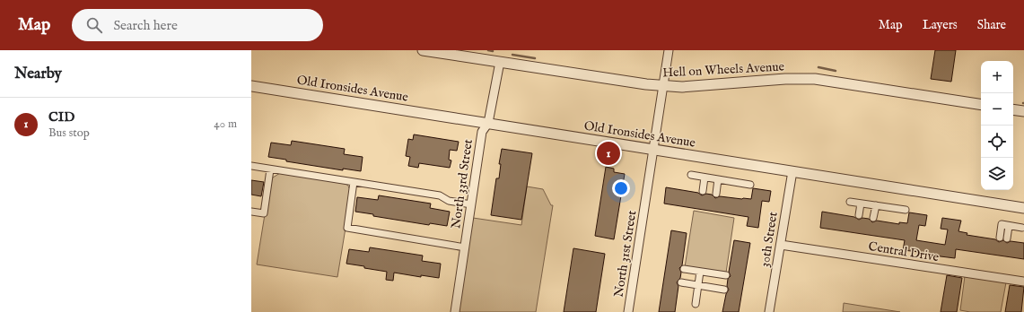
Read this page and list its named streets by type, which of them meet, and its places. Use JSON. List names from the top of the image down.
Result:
{
  "streets": {
    "street": [
      "Hell on Wheels Avenue",
      "Old Ironsides Avenue",
      "North 33rd Street",
      "30th Street",
      "Central Drive",
      "North 31st Street"
    ]
  },
  "crossings": [
    ["Hell on Wheels Avenue", "North 33rd Street"],
    ["Hell on Wheels Avenue", "North 31st Street"],
    ["Old Ironsides Avenue", "North 33rd Street"],
    ["Old Ironsides Avenue", "30th Street"],
    ["Old Ironsides Avenue", "North 31st Street"],
    ["30th Street", "Central Drive"]
  ],
  "page": {
    "header": "Map",
    "search": "Search here",
    "nav": ["Map", "Layers", "Share"],
    "heading": "Nearby",
    "map_buttons": ["+", "−"],
    "list": [
      {
        "mark": "1",
        "name": "CID",
        "note": "Bus stop",
        "value": "40 m"
      }
    ],
    "pins": "1"
  }
}
